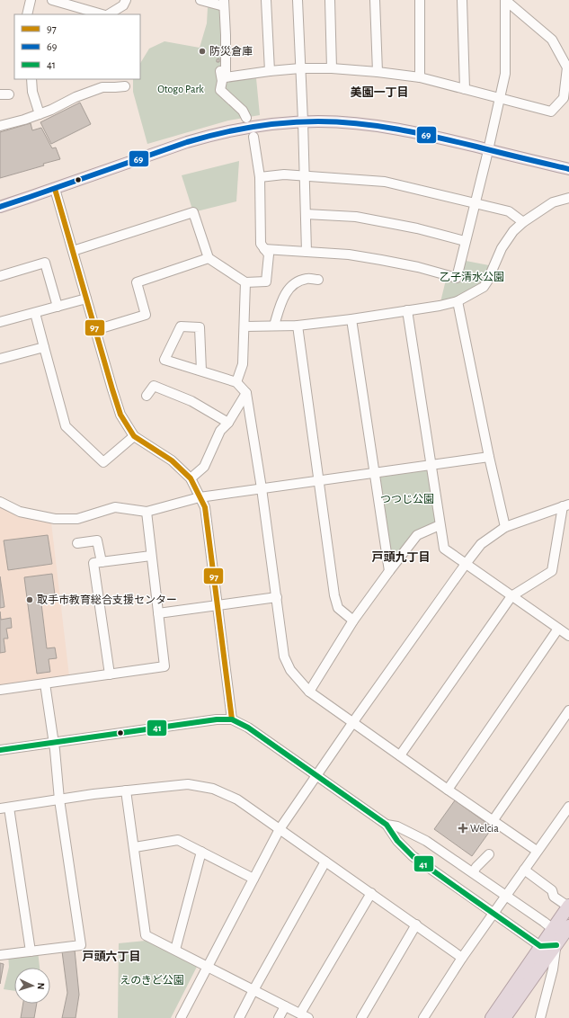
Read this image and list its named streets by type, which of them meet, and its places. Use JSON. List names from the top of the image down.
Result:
{
  "districts": ["美園一丁目", "戸頭九丁目", "戸頭六丁目"],
  "parks": [
    "Otogo Park",
    "乙子清水公園",
    "つつじ公園",
    "えのきど公園"
  ],
  "places": {
    "other": ["防災倉庫", "取手市教育総合支援センター"],
    "health": ["Welcia"]
  },
  "lines": ["transit line 69", "transit line 97", "transit line 41"],
  "legend": ["97", "69", "41"],
  "north": "right"
}
